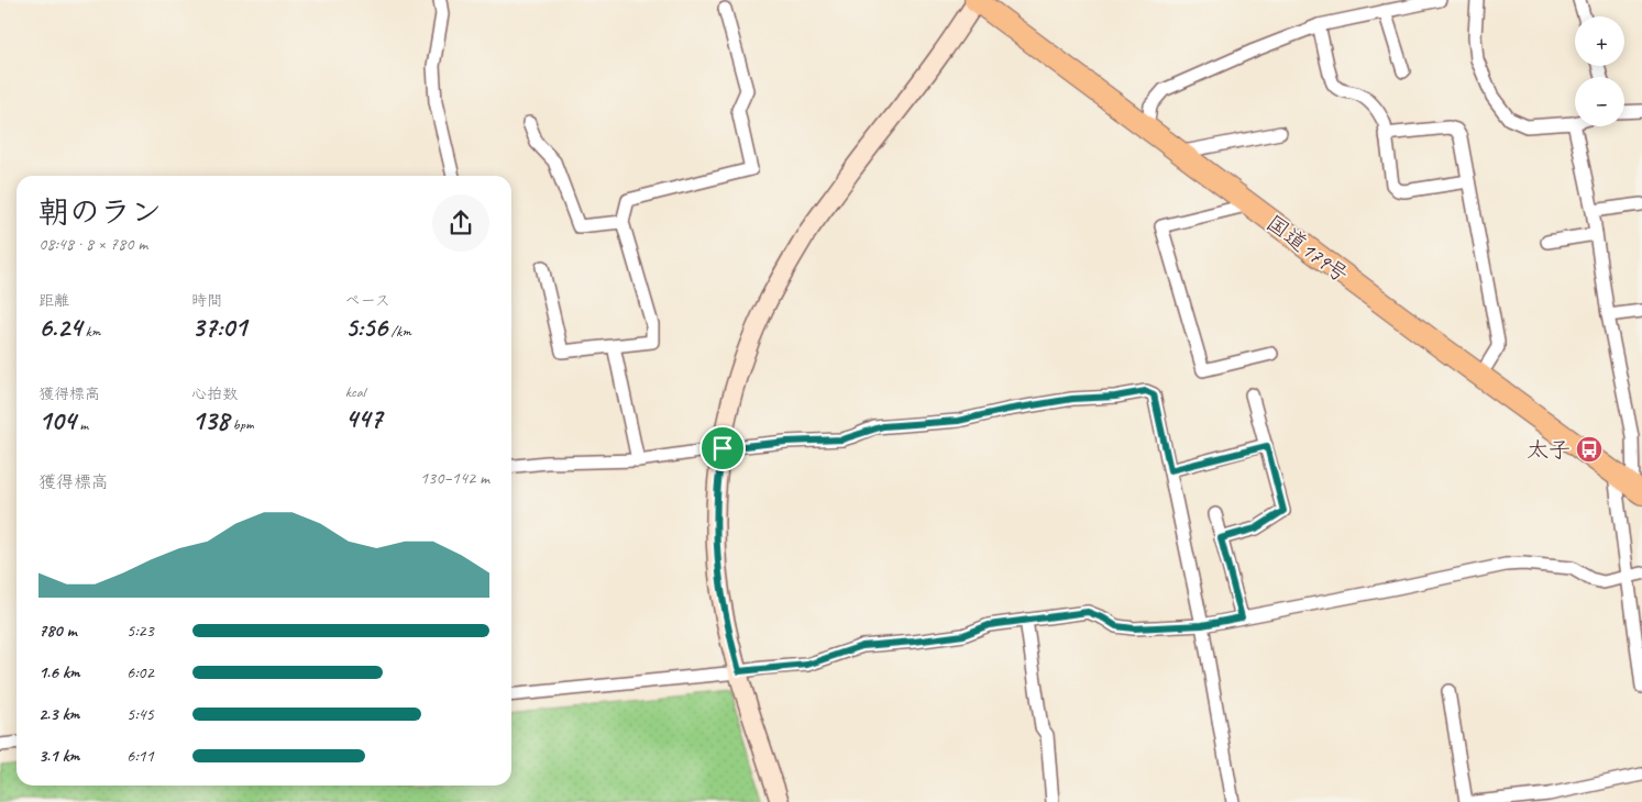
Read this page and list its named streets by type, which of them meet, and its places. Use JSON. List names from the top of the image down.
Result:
{
  "streets": {
    "highway": ["国道179号"]
  },
  "places": {
    "bus stop": ["太子"]
  },
  "page": {
    "map_buttons": ["+", "−"],
    "heading": ["朝のラン", "08:48 · 8 × 780 m"],
    "stats": [
      ["距離", "6.24 km"],
      ["時間", "37:01"],
      ["ペース", "5:56 /km"],
      ["獲得標高", "104 m"],
      ["心拍数", "138 bpm"],
      ["kcal", "447"]
    ],
    "chart": ["獲得標高", "130–142 m"],
    "list": [
      {
        "name": "780 m",
        "note": "5:23"
      },
      {
        "name": "1.6 km",
        "note": "6:02"
      },
      {
        "name": "2.3 km",
        "note": "5:45"
      },
      {
        "name": "3.1 km",
        "note": "6:11"
      }
    ]
  }
}
